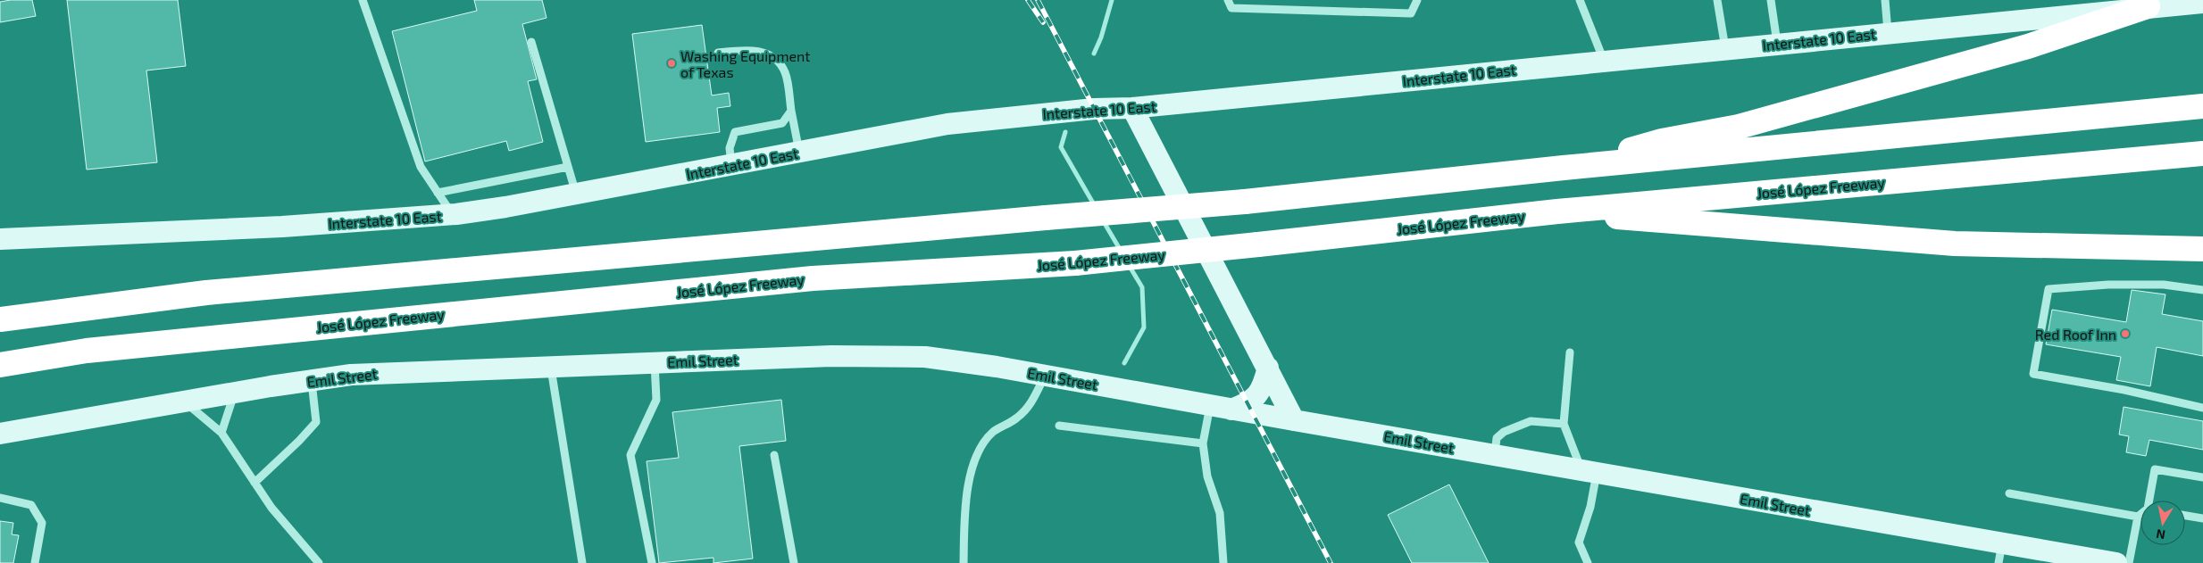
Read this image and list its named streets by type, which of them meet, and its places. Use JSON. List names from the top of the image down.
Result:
{
  "streets": {
    "highway": ["José López Freeway"],
    "main road": ["Interstate 10 East", "Emil Street"]
  },
  "places": ["Washing Equipment of Texas", "Red Roof Inn"],
  "north": "bottom"
}
